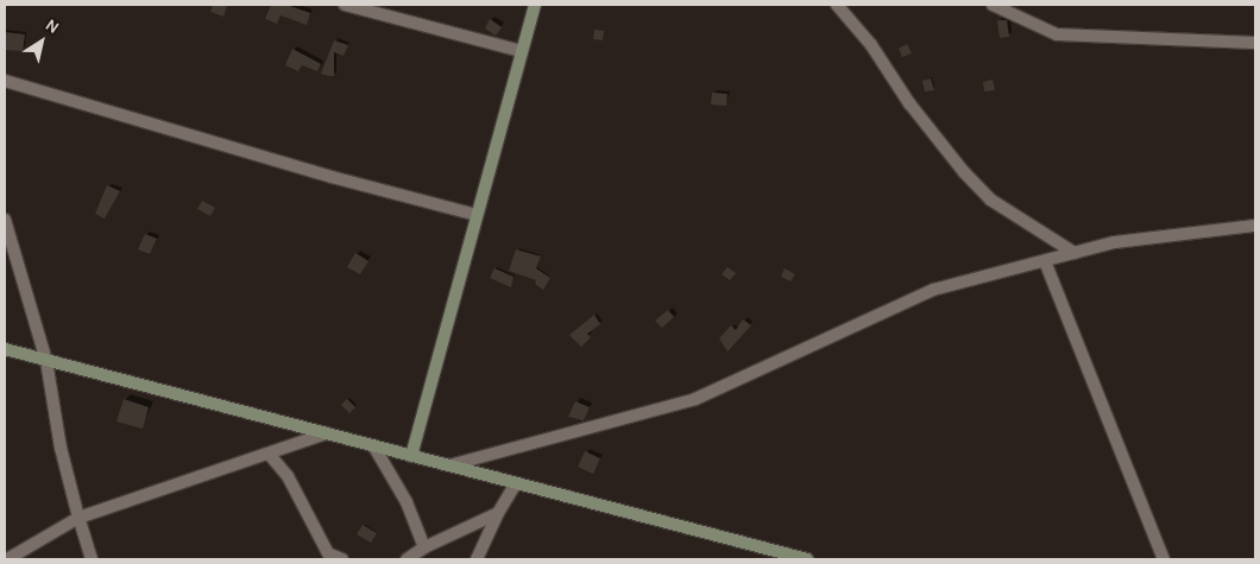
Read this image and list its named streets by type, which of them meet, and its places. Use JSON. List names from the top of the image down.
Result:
{
  "north": "top right"
}
